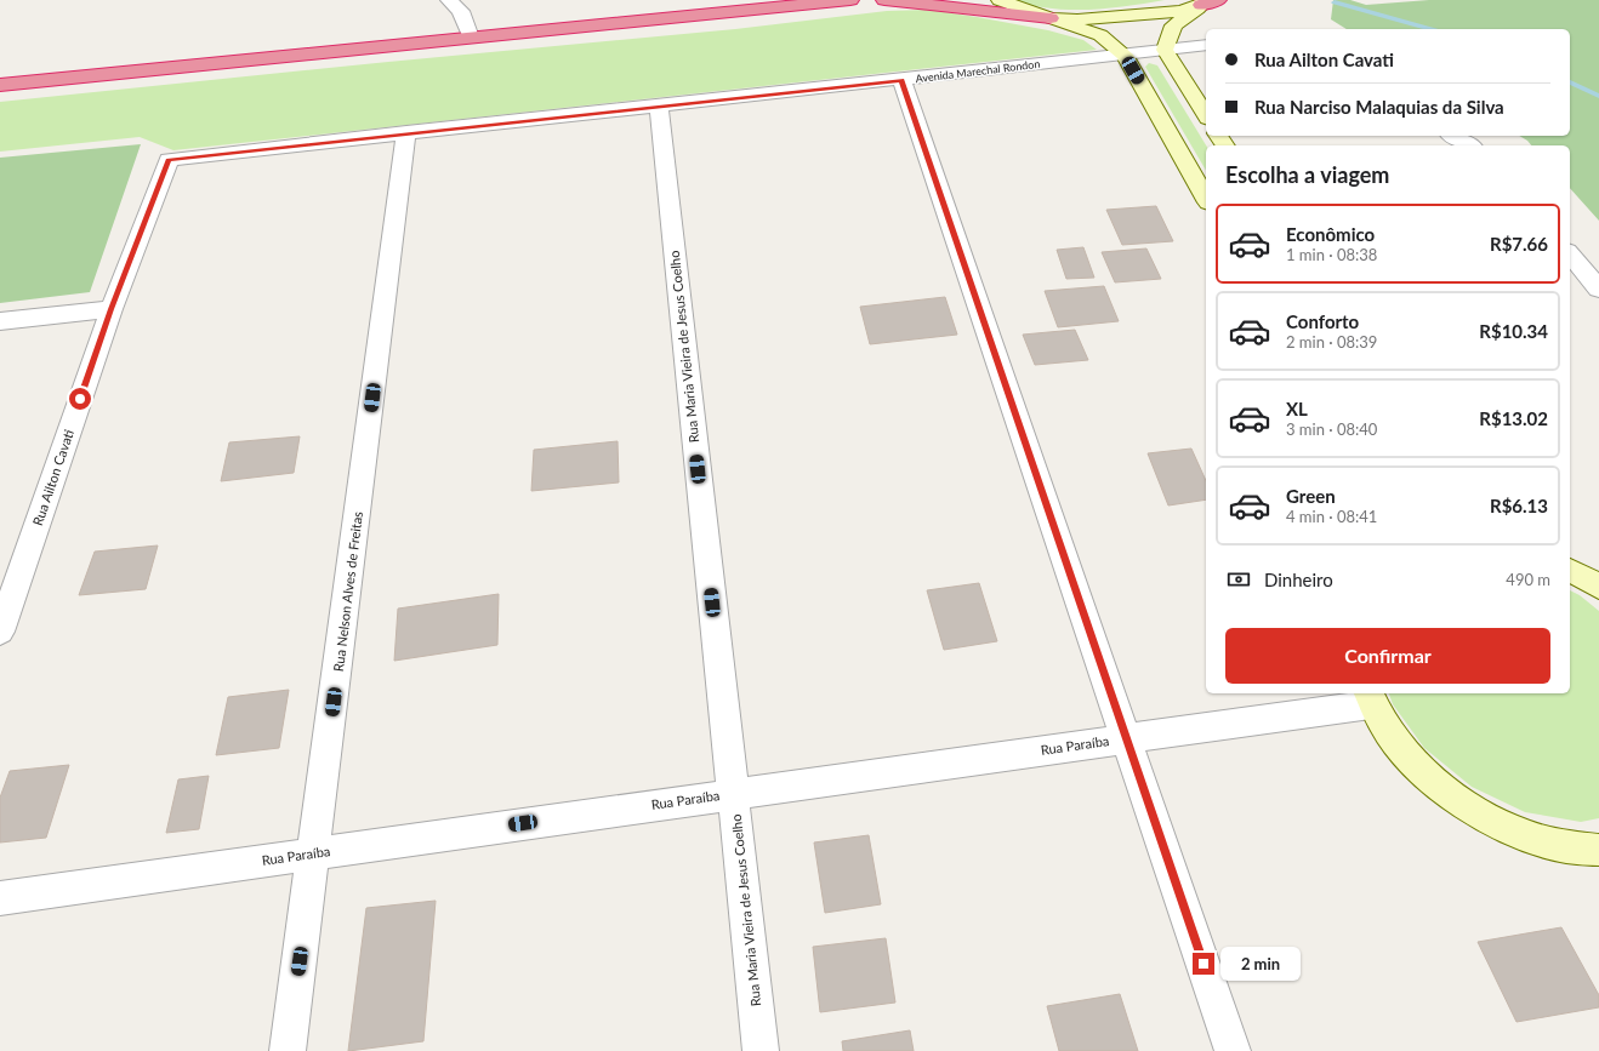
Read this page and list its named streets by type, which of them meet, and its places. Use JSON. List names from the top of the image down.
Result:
{
  "streets": {
    "street": [
      "Avenida Marechal Rondon",
      "Rua Maria Vieira de Jesus Coelho",
      "Rua Ailton Cavati",
      "Rua Nelson Alves de Freitas",
      "Rua Paraíba"
    ]
  },
  "crossings": [
    ["Avenida Marechal Rondon", "Rua Maria Vieira de Jesus Coelho"],
    ["Avenida Marechal Rondon", "Rua Ailton Cavati"],
    ["Avenida Marechal Rondon", "Rua Nelson Alves de Freitas"],
    ["Rua Maria Vieira de Jesus Coelho", "Rua Paraíba"],
    ["Rua Nelson Alves de Freitas", "Rua Paraíba"]
  ],
  "page": {
    "banner": ["Rua Ailton Cavati", "Rua Narciso Malaquias da Silva"],
    "heading": "Escolha a viagem",
    "list": [
      {
        "name": "Econômico",
        "note": "1 min · 08:38",
        "value": "R$7.66"
      },
      {
        "name": "Conforto",
        "note": "2 min · 08:39",
        "value": "R$10.34"
      },
      {
        "name": "XL",
        "note": "3 min · 08:40",
        "value": "R$13.02"
      },
      {
        "name": "Green",
        "note": "4 min · 08:41",
        "value": "R$6.13"
      }
    ],
    "pay": ["Dinheiro", "490 m"],
    "buttons": "Confirmar",
    "bubble": "2 min"
  }
}
